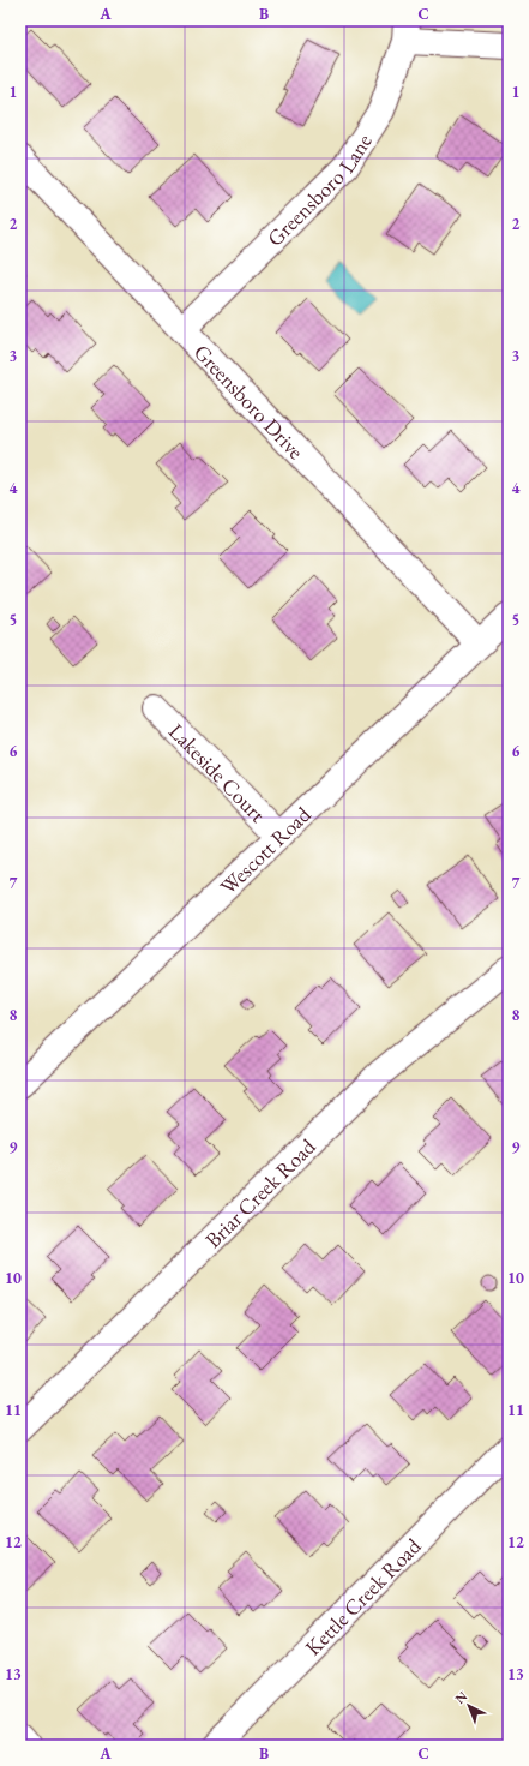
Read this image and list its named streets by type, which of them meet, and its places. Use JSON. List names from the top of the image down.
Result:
{
  "streets": {
    "street": [
      "Greensboro Lane",
      "Greensboro Drive",
      "Lakeside Court",
      "Wescott Road",
      "Briar Creek Road",
      "Kettle Creek Road"
    ]
  },
  "crossings": [
    ["Greensboro Lane", "Greensboro Drive"],
    ["Greensboro Drive", "Wescott Road"],
    ["Lakeside Court", "Wescott Road"]
  ],
  "north": "top left",
  "grid": {
    "columns": ["A", "B", "C"],
    "rows": [
      "1",
      "2",
      "3",
      "4",
      "5",
      "6",
      "7",
      "8",
      "9",
      "10",
      "11",
      "12",
      "13"
    ]
  }
}
